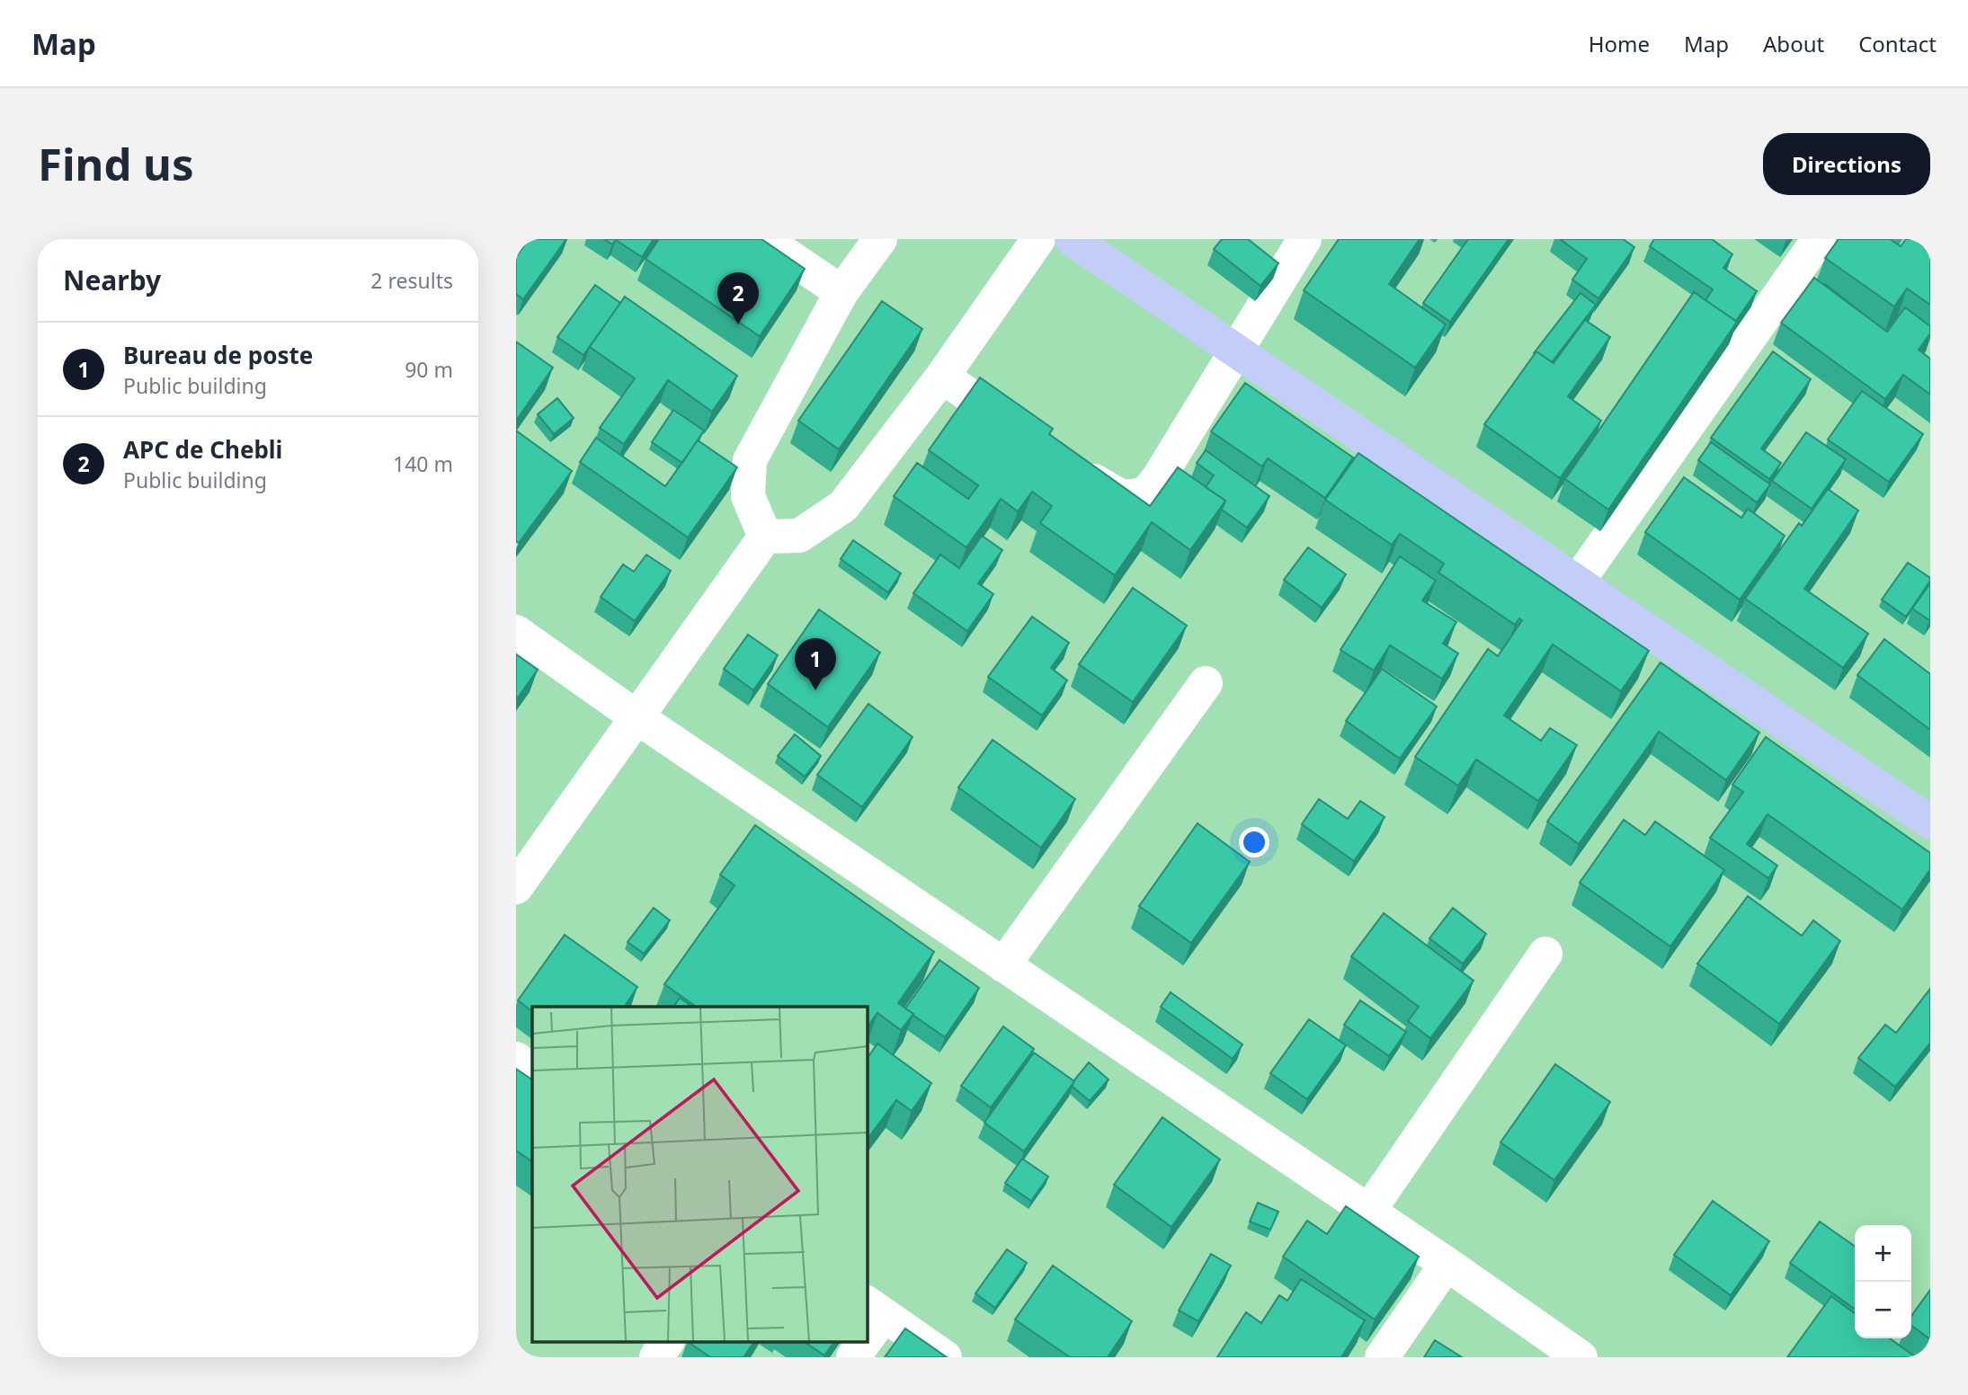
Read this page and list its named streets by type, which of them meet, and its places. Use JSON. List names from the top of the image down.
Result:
{
  "page": {
    "header": "Map",
    "nav": [
      "Home",
      "Map",
      "About",
      "Contact"
    ],
    "buttons": "Directions",
    "title": "Find us",
    "heading": ["Nearby", "2 results"],
    "pins": ["2", "1"],
    "list": [
      {
        "mark": "1",
        "name": "Bureau de poste",
        "note": "Public building",
        "value": "90 m"
      },
      {
        "mark": "2",
        "name": "APC de Chebli",
        "note": "Public building",
        "value": "140 m"
      }
    ],
    "map_buttons": ["+", "−"]
  }
}
